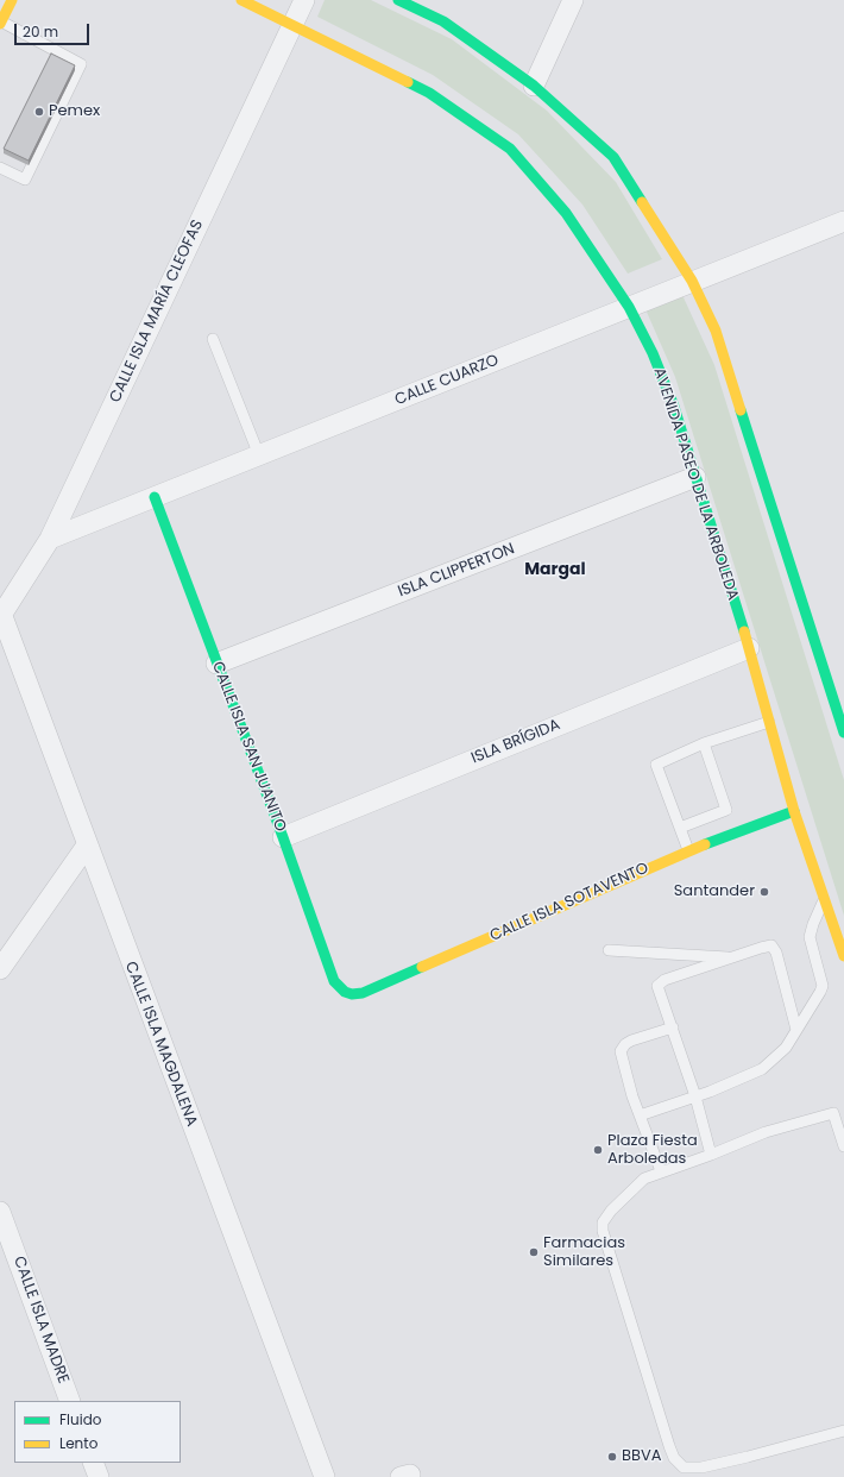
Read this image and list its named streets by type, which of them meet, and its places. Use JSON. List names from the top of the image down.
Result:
{
  "streets": {
    "street": [
      "CALLE ISLA MARÍA CLEOFAS",
      "CALLE CUARZO",
      "AVENIDA PASEO DE LA ARBOLEDA",
      "ISLA CLIPPERTON",
      "ISLA BRÍGIDA",
      "CALLE ISLA SAN JUANITO",
      "CALLE ISLA SOTAVENTO",
      "CALLE ISLA MAGDALENA",
      "CALLE ISLA MADRE"
    ]
  },
  "crossings": [
    ["CALLE ISLA MARÍA CLEOFAS", "CALLE CUARZO"],
    ["CALLE ISLA MARÍA CLEOFAS", "AVENIDA PASEO DE LA ARBOLEDA"],
    ["CALLE ISLA MARÍA CLEOFAS", "CALLE ISLA MAGDALENA"],
    ["CALLE CUARZO", "AVENIDA PASEO DE LA ARBOLEDA"],
    ["CALLE CUARZO", "CALLE ISLA SAN JUANITO"],
    ["AVENIDA PASEO DE LA ARBOLEDA", "ISLA CLIPPERTON"],
    ["AVENIDA PASEO DE LA ARBOLEDA", "ISLA BRÍGIDA"],
    ["AVENIDA PASEO DE LA ARBOLEDA", "CALLE ISLA SOTAVENTO"],
    ["ISLA CLIPPERTON", "CALLE ISLA SAN JUANITO"],
    ["ISLA BRÍGIDA", "CALLE ISLA SAN JUANITO"],
    ["CALLE ISLA SAN JUANITO", "CALLE ISLA SOTAVENTO"]
  ],
  "districts": ["Margal"],
  "places": [
    "Pemex",
    "Santander",
    "Plaza Fiesta Arboledas",
    "Farmacias Similares",
    "BBVA"
  ],
  "legend": ["Fluido", "Lento"],
  "scale_bar": "20 m"
}
